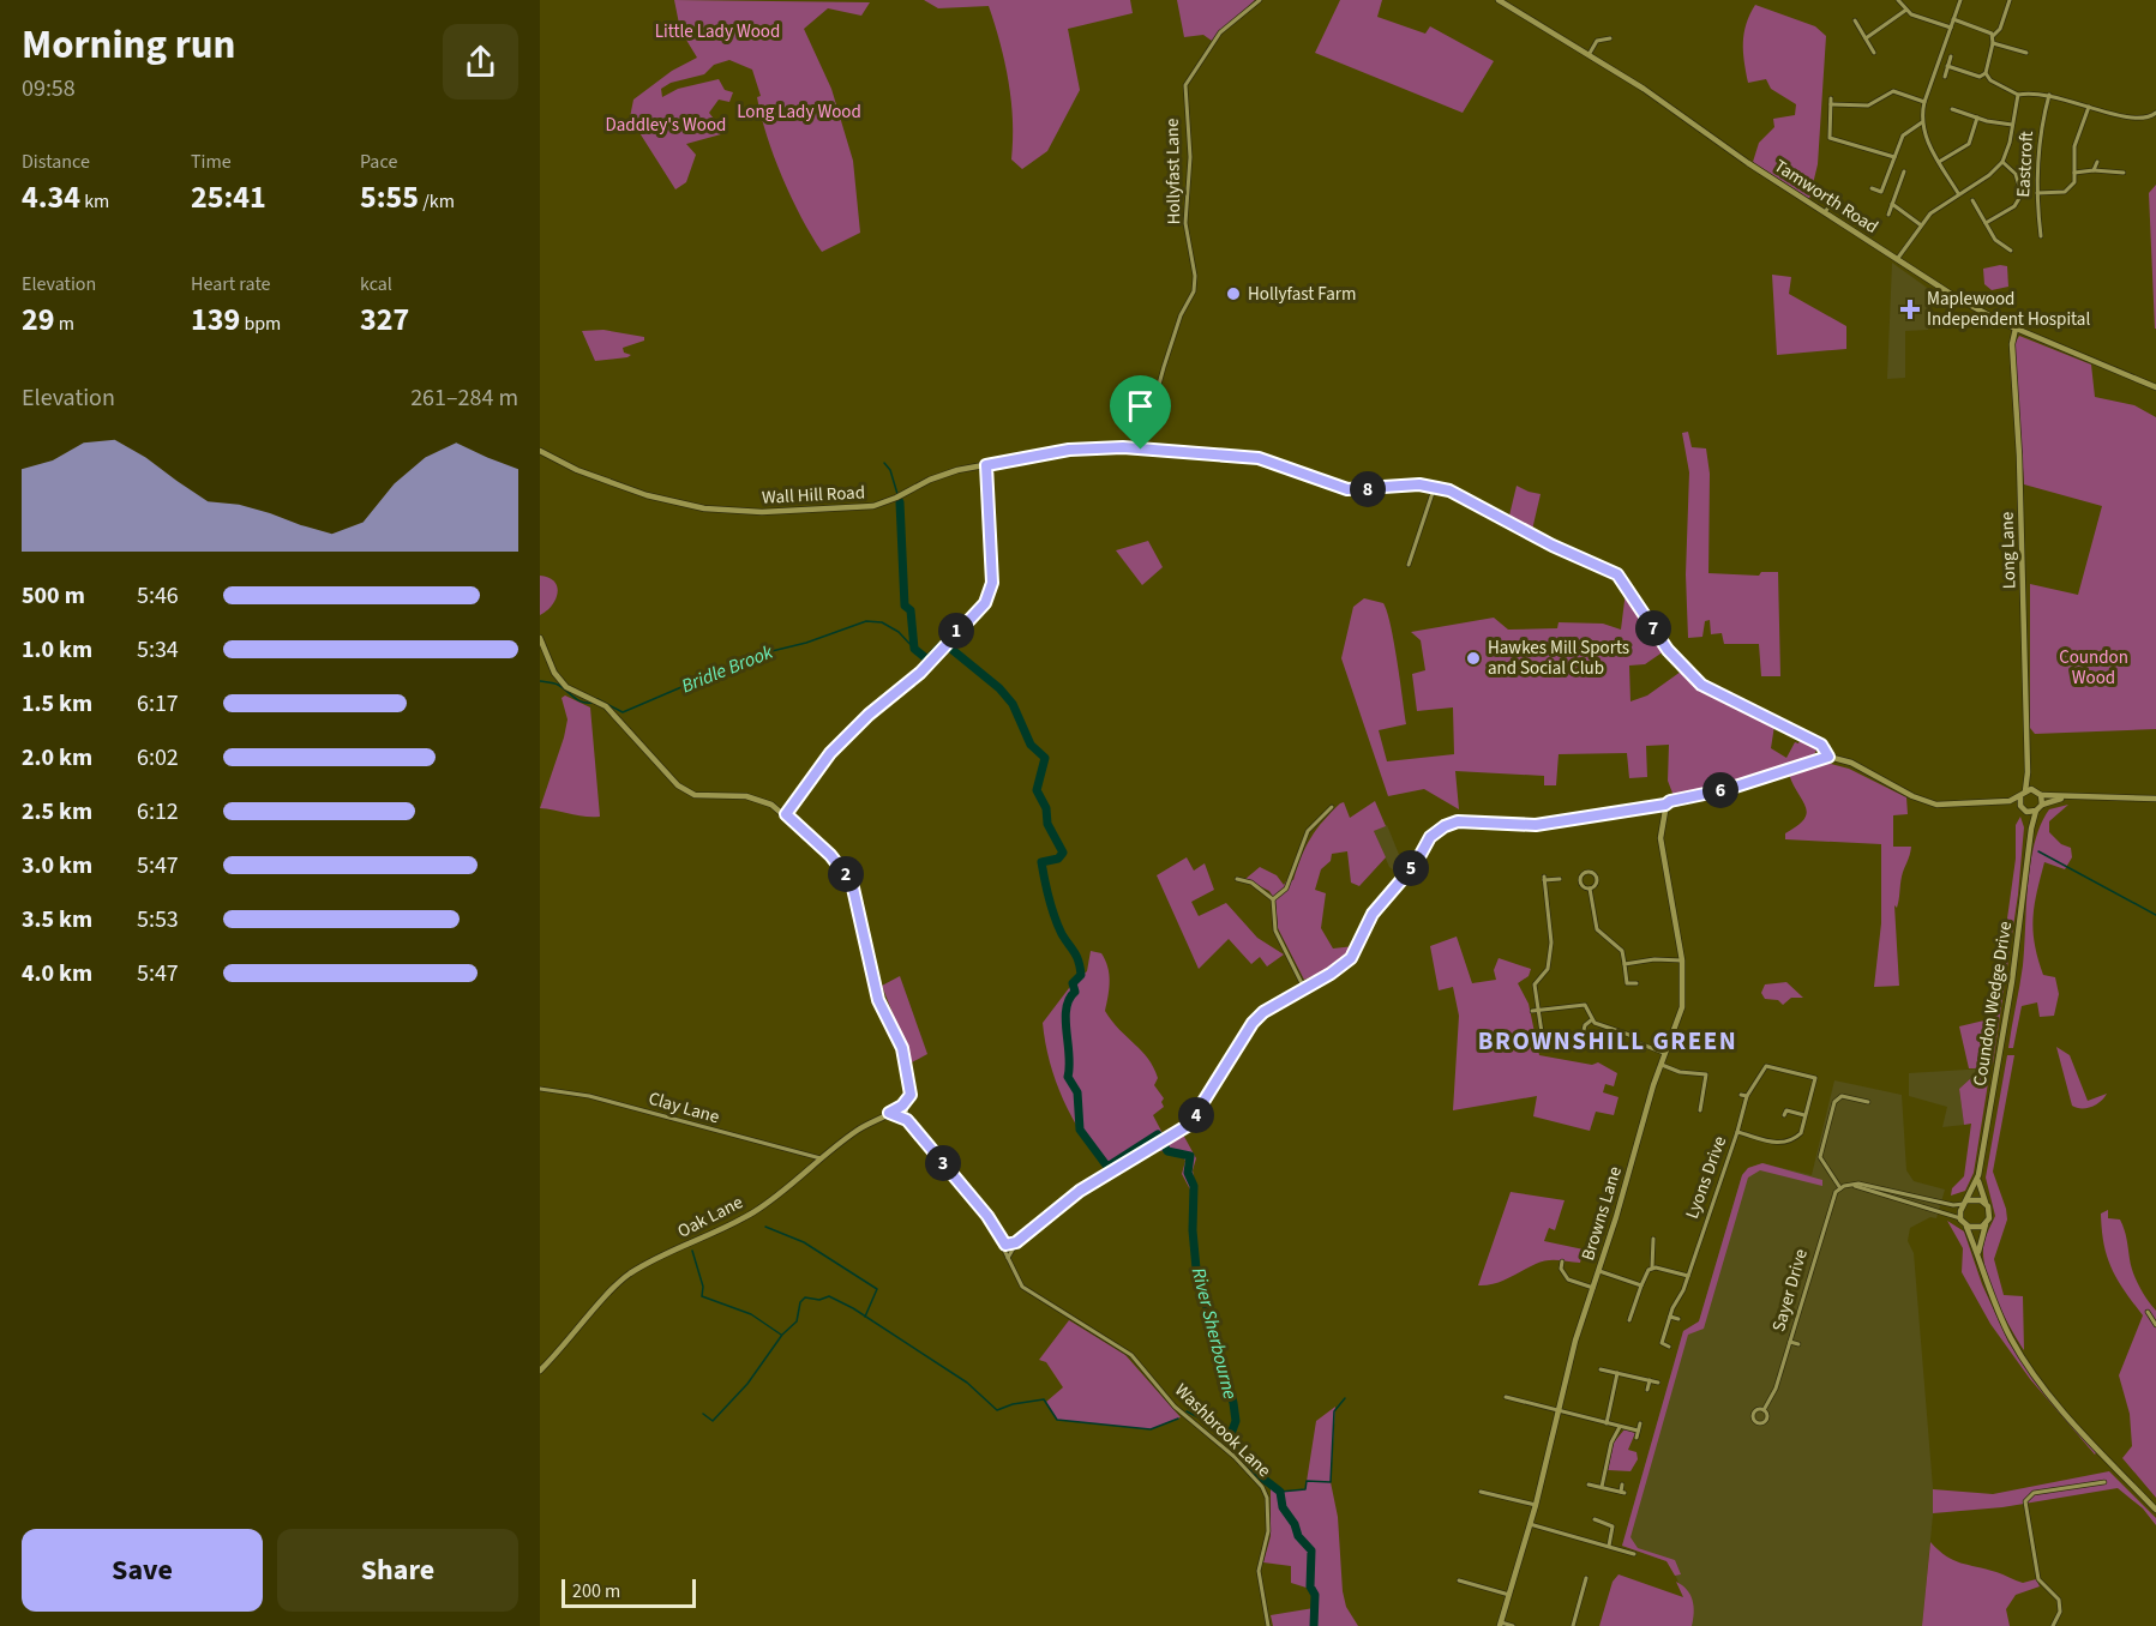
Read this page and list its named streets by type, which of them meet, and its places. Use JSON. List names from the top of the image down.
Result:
{
  "streets": {
    "street": [
      "Eastcroft",
      "Hollyfast Lane",
      "Tamworth Road",
      "Wall Hill Road",
      "Long Lane",
      "Coundon Wedge Drive",
      "Clay Lane",
      "Lyons Drive",
      "Browns Lane",
      "Oak Lane",
      "Sayer Drive",
      "Washbrook Lane"
    ]
  },
  "crossings": [
    ["Hollyfast Lane", "Wall Hill Road"],
    ["Tamworth Road", "Long Lane"],
    ["Wall Hill Road", "Long Lane"],
    ["Wall Hill Road", "Coundon Wedge Drive"],
    ["Long Lane", "Coundon Wedge Drive"],
    ["Clay Lane", "Oak Lane"]
  ],
  "districts": ["BROWNSHILL GREEN"],
  "water": ["Bridle Brook", "River Sherbourne"],
  "parks": [
    "Little Lady Wood",
    "Long Lady Wood",
    "Daddley's Wood",
    "Coundon Wood"
  ],
  "places": {
    "other": ["Hollyfast Farm", "Hawkes Mill Sports and Social Club"],
    "health": ["Maplewood Independent Hospital"]
  },
  "scale_bar": "200 m",
  "page": {
    "heading": ["Morning run", "09:58"],
    "stats": [
      ["Distance", "4.34 km"],
      ["Time", "25:41"],
      ["Pace", "5:55 /km"],
      ["Elevation", "29 m"],
      ["Heart rate", "139 bpm"],
      ["kcal", "327"]
    ],
    "chart": ["Elevation", "261–284 m"],
    "pins": [
      "8",
      "7",
      "1",
      "6",
      "5",
      "2",
      "4",
      "3"
    ],
    "list": [
      {
        "name": "500 m",
        "note": "5:46"
      },
      {
        "name": "1.0 km",
        "note": "5:34"
      },
      {
        "name": "1.5 km",
        "note": "6:17"
      },
      {
        "name": "2.0 km",
        "note": "6:02"
      },
      {
        "name": "2.5 km",
        "note": "6:12"
      },
      {
        "name": "3.0 km",
        "note": "5:47"
      },
      {
        "name": "3.5 km",
        "note": "5:53"
      },
      {
        "name": "4.0 km",
        "note": "5:47"
      }
    ],
    "buttons": ["Save", "Share"],
    "scale": "200 m"
  }
}
